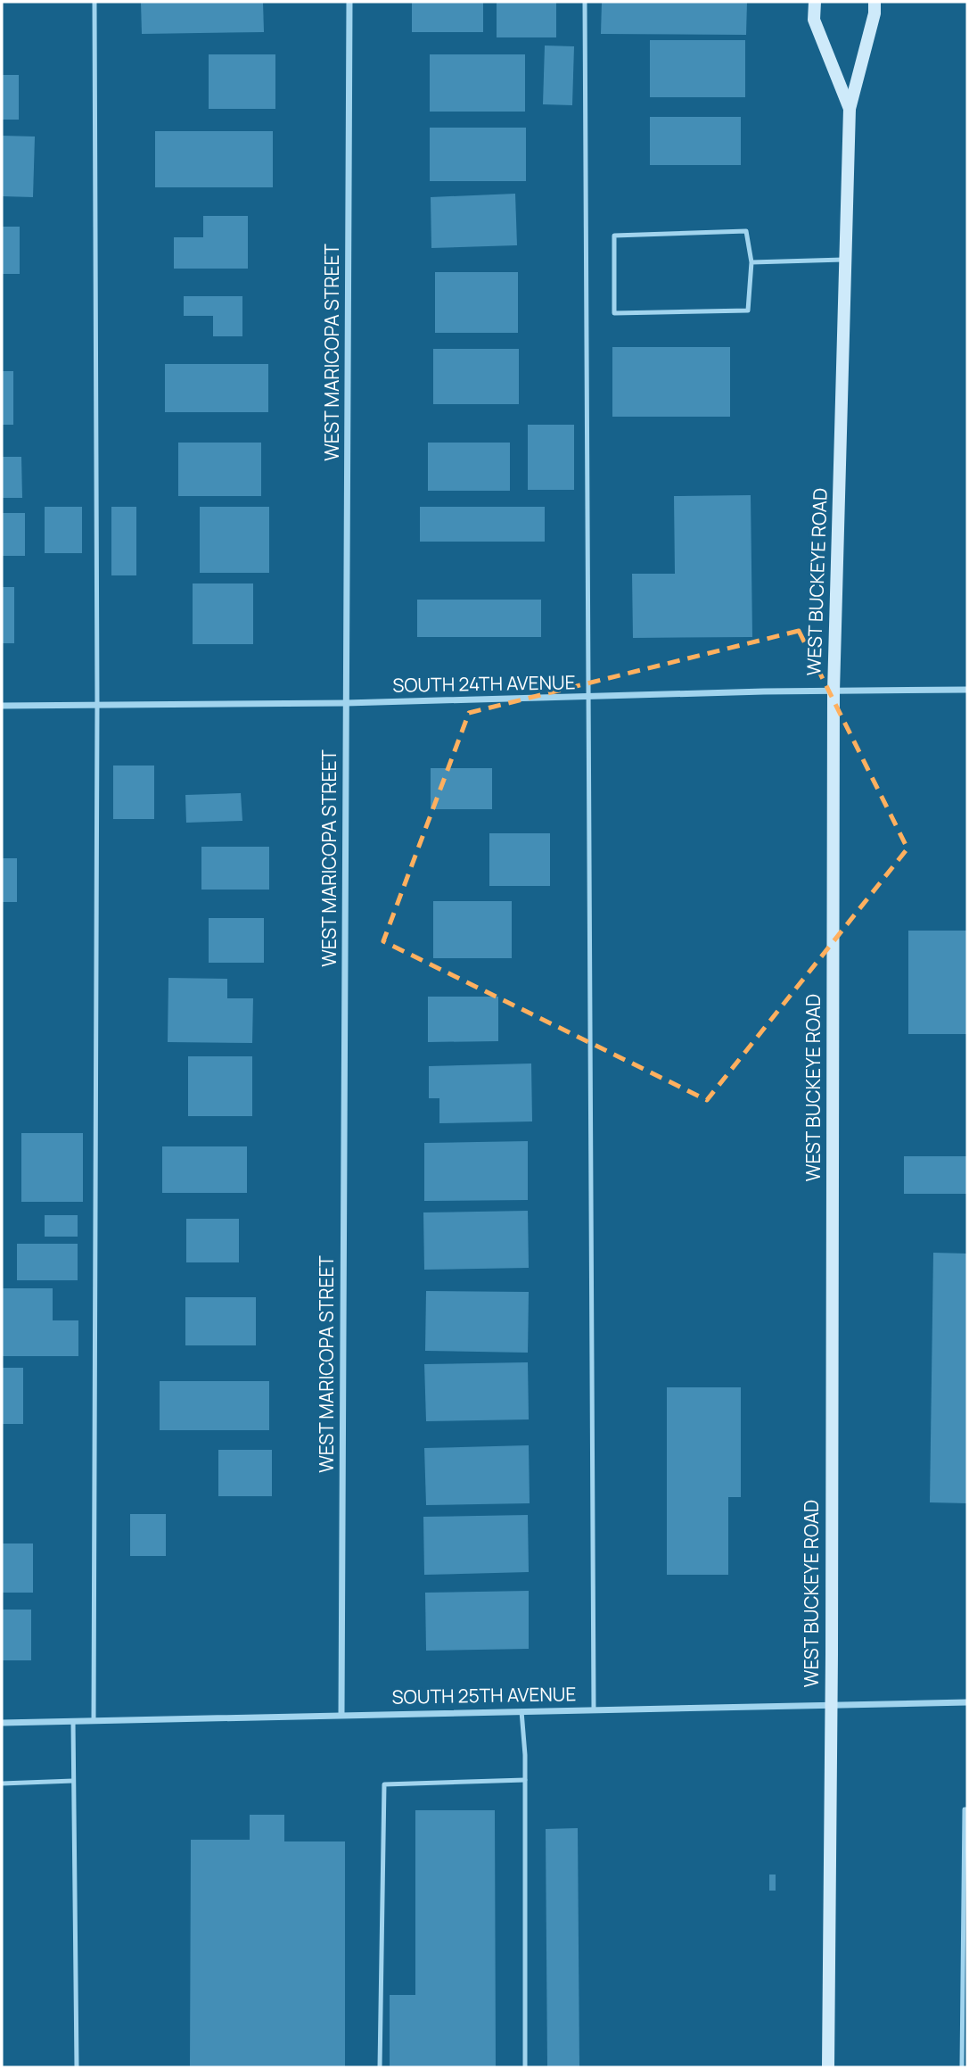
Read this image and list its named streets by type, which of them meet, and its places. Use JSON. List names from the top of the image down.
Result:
{
  "streets": {
    "main road": ["WEST BUCKEYE ROAD"],
    "street": ["WEST MARICOPA STREET", "SOUTH 24TH AVENUE", "SOUTH 25TH AVENUE"]
  },
  "crossings": [
    ["WEST MARICOPA STREET", "SOUTH 24TH AVENUE"],
    ["WEST MARICOPA STREET", "SOUTH 25TH AVENUE"],
    ["WEST BUCKEYE ROAD", "SOUTH 24TH AVENUE"],
    ["WEST BUCKEYE ROAD", "SOUTH 25TH AVENUE"]
  ]
}
